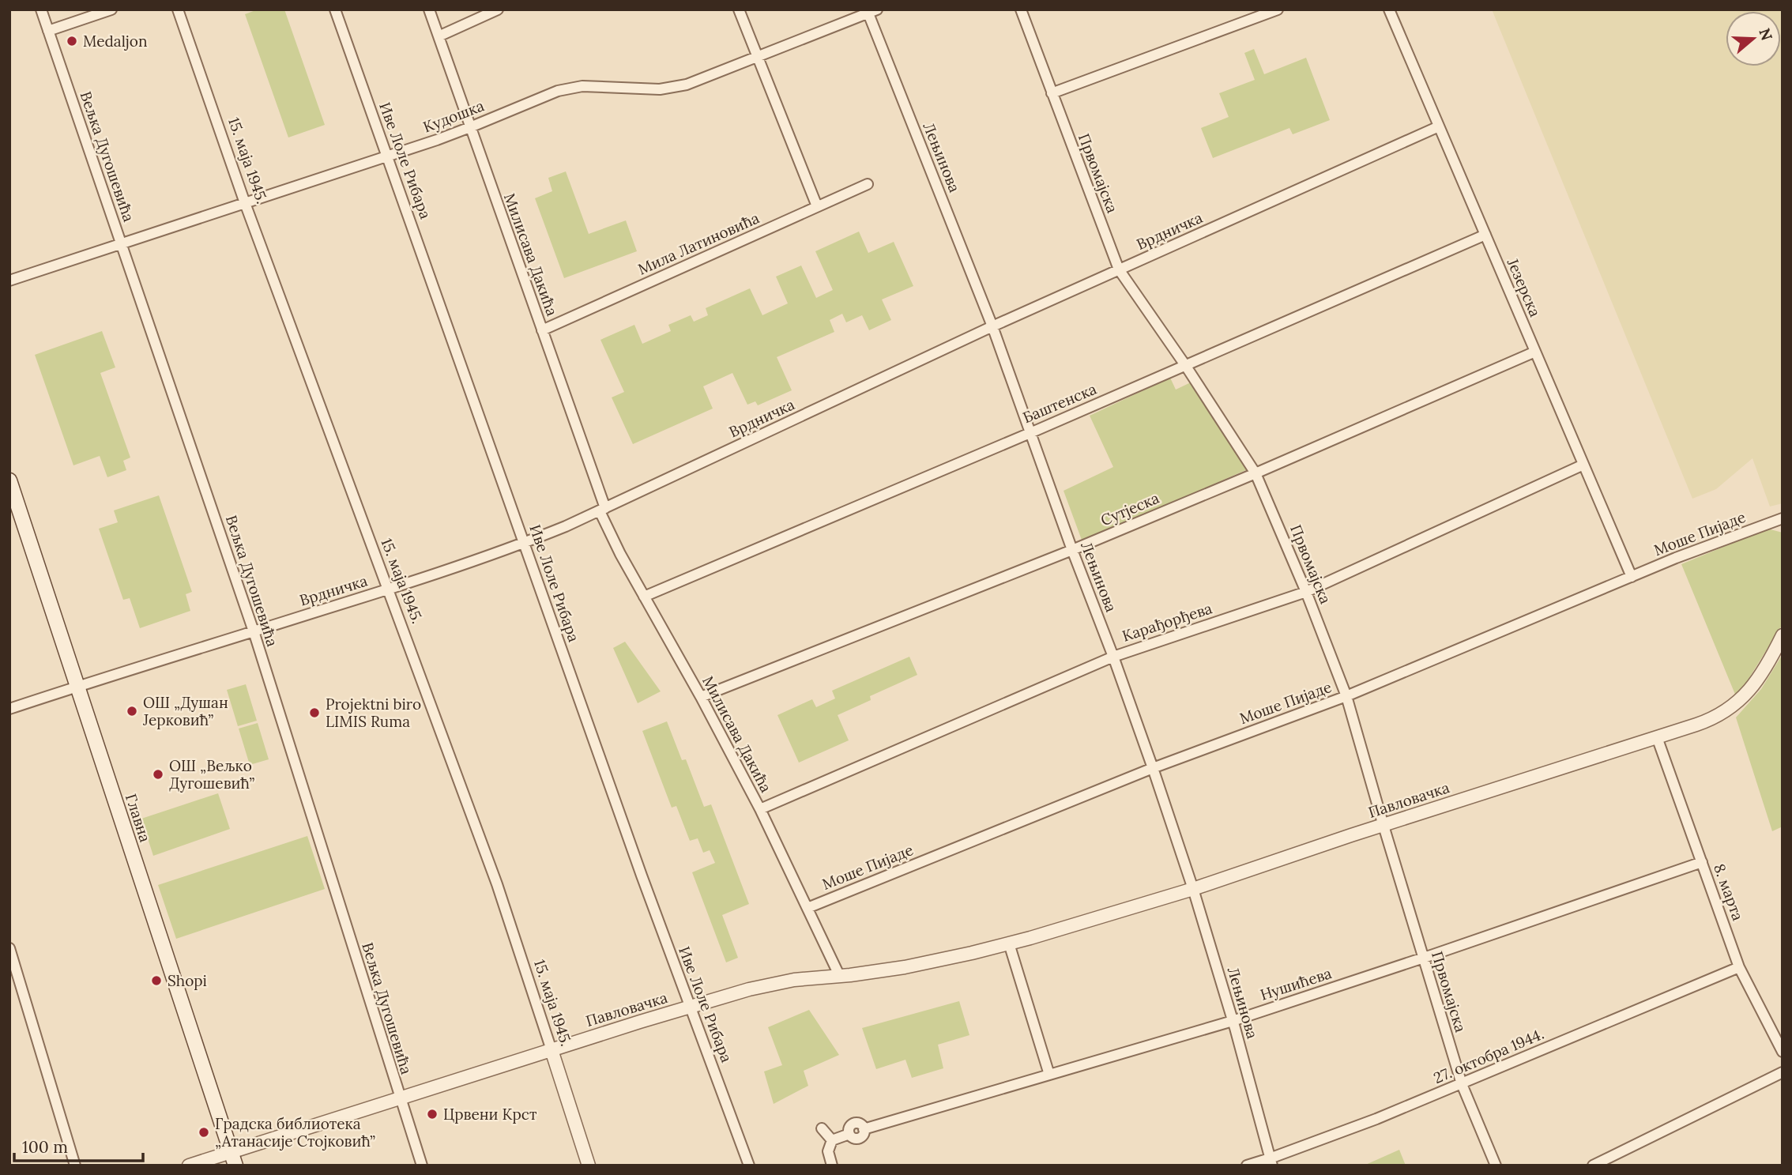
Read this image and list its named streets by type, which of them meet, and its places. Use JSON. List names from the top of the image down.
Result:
{
  "streets": {
    "main road": ["Главна"],
    "street": [
      "Кудошка",
      "Вељка Дугошевића",
      "Лењинова",
      "15. маја 1945.",
      "Иве Лоле Рибара",
      "Првомајска",
      "Врдничка",
      "Мила Латиновића",
      "Милисава Дакића",
      "Језерска",
      "Баштенска",
      "Сутјеска",
      "Моше Пијаде",
      "Карађорђева",
      "Павловачка",
      "8. марта",
      "Нушићева",
      "27. октобра 1944."
    ]
  },
  "crossings": [
    ["Кудошка", "Вељка Дугошевића"],
    ["Кудошка", "Лењинова"],
    ["Кудошка", "15. маја 1945."],
    ["Кудошка", "Иве Лоле Рибара"],
    ["Кудошка", "Милисава Дакића"],
    ["Вељка Дугошевића", "Врдничка"],
    ["Вељка Дугошевића", "Павловачка"],
    ["Лењинова", "Врдничка"],
    ["Лењинова", "Баштенска"],
    ["Лењинова", "Сутјеска"],
    ["Лењинова", "Моше Пијаде"],
    ["Лењинова", "Карађорђева"],
    ["Лењинова", "Павловачка"],
    ["Лењинова", "Нушићева"],
    ["Лењинова", "27. октобра 1944."],
    ["15. маја 1945.", "Врдничка"],
    ["15. маја 1945.", "Павловачка"],
    ["Иве Лоле Рибара", "Врдничка"],
    ["Иве Лоле Рибара", "Павловачка"],
    ["Првомајска", "Врдничка"],
    ["Првомајска", "Баштенска"],
    ["Првомајска", "Сутјеска"],
    ["Првомајска", "Моше Пијаде"],
    ["Првомајска", "Карађорђева"],
    ["Првомајска", "Павловачка"],
    ["Првомајска", "Нушићева"],
    ["Првомајска", "27. октобра 1944."],
    ["Врдничка", "Милисава Дакића"],
    ["Врдничка", "Језерска"],
    ["Врдничка", "Главна"],
    ["Мила Латиновића", "Милисава Дакића"],
    ["Милисава Дакића", "Баштенска"],
    ["Милисава Дакића", "Сутјеска"],
    ["Милисава Дакића", "Моше Пијаде"],
    ["Милисава Дакића", "Карађорђева"],
    ["Милисава Дакића", "Павловачка"],
    ["Језерска", "Баштенска"],
    ["Језерска", "Сутјеска"],
    ["Језерска", "Моше Пијаде"],
    ["Језерска", "Карађорђева"],
    ["Павловачка", "Главна"],
    ["Павловачка", "8. марта"],
    ["8. марта", "Нушићева"],
    ["8. марта", "27. октобра 1944."]
  ],
  "places": [
    "Medaljon",
    "ОШ „Душан Јерковић”",
    "Projektni biro LIMIS Ruma",
    "ОШ „Вељко Дугошевић”",
    "Shopi",
    "Црвени Крст",
    "Градска библиотека „Атанасије Стојковић”"
  ],
  "scale_bar": "100 m",
  "north": "right"
}
